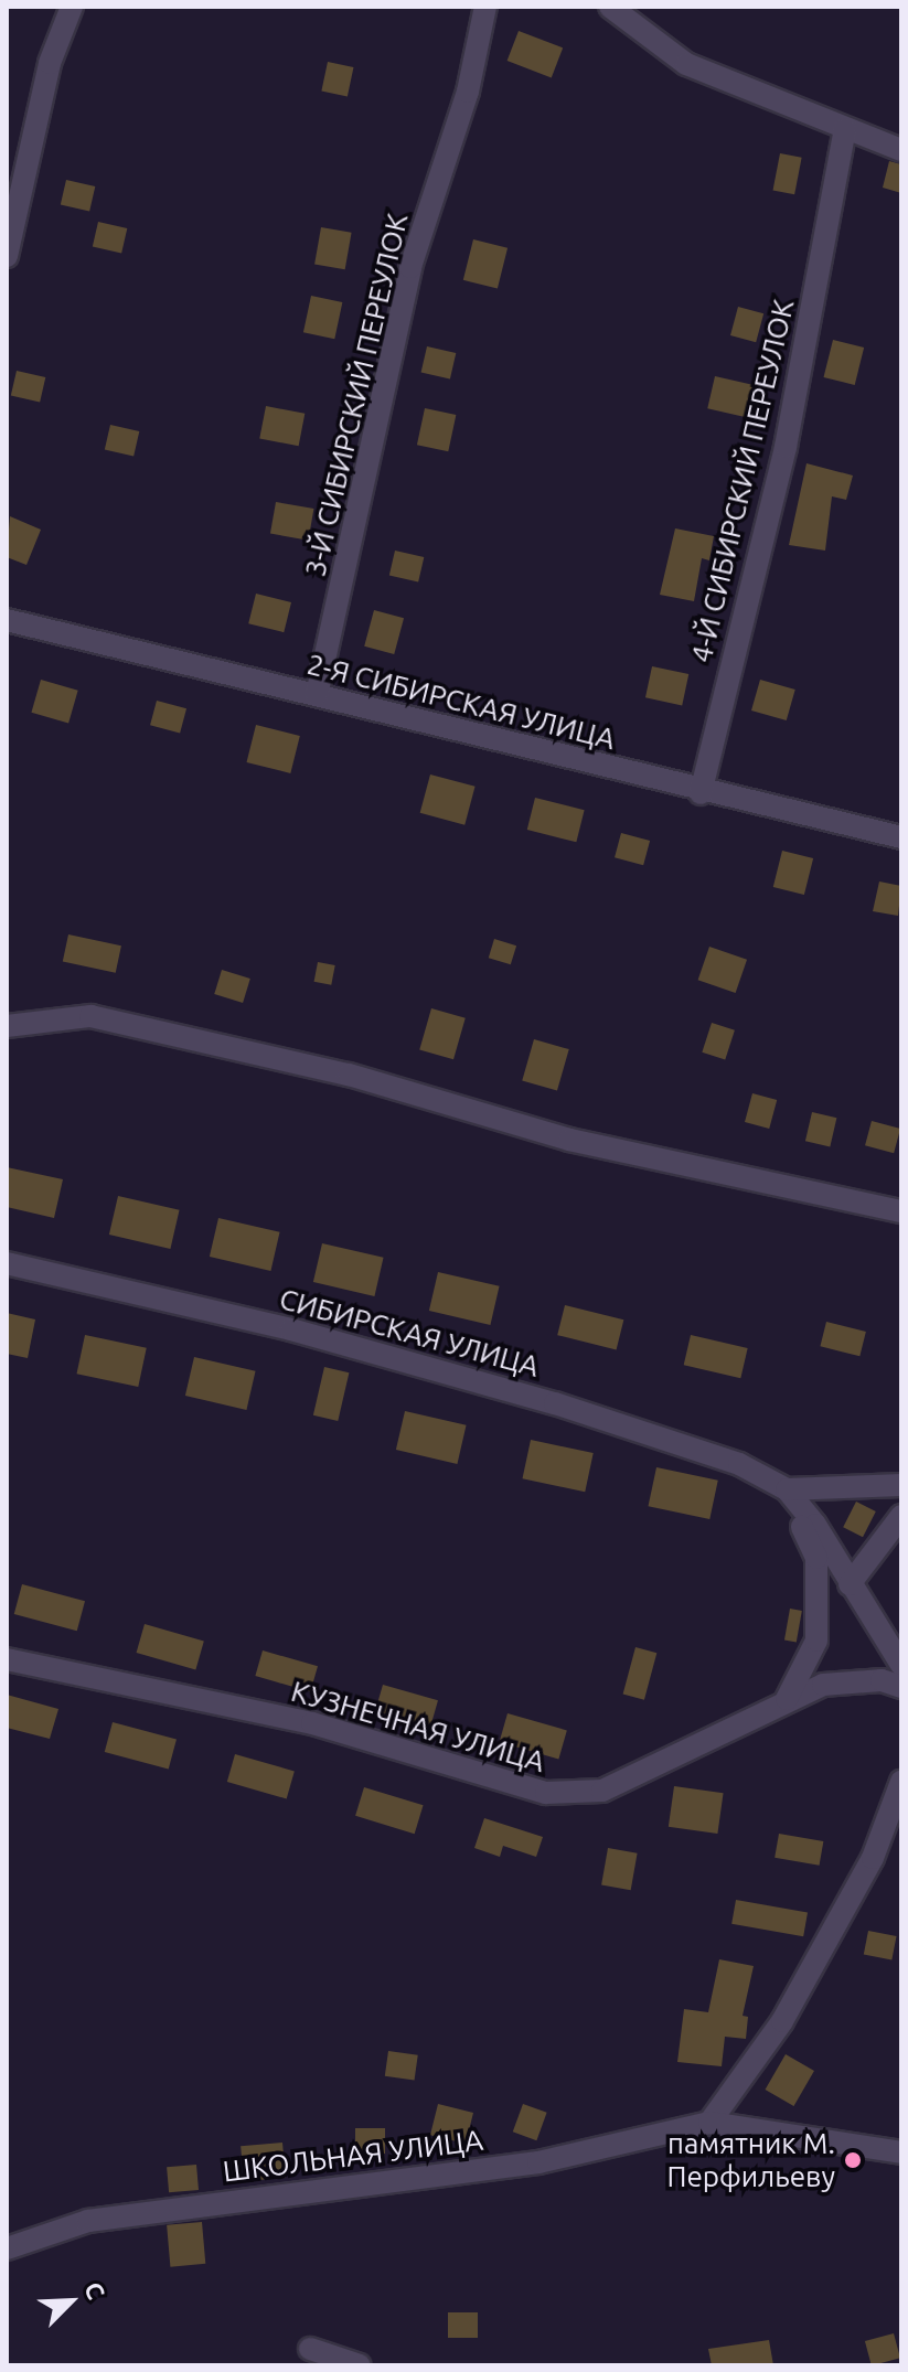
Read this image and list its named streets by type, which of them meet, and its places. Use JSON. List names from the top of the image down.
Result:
{
  "streets": {
    "street": [
      "3-Й СИБИРСКИЙ ПЕРЕУЛОК",
      "4-Й СИБИРСКИЙ ПЕРЕУЛОК",
      "2-Я СИБИРСКАЯ УЛИЦА",
      "СИБИРСКАЯ УЛИЦА",
      "КУЗНЕЧНАЯ УЛИЦА",
      "ШКОЛЬНАЯ УЛИЦА"
    ]
  },
  "crossings": [
    ["3-Й СИБИРСКИЙ ПЕРЕУЛОК", "2-Я СИБИРСКАЯ УЛИЦА"],
    ["4-Й СИБИРСКИЙ ПЕРЕУЛОК", "2-Я СИБИРСКАЯ УЛИЦА"]
  ],
  "places": ["памятник М. Перфильеву"],
  "north": "top right"
}
